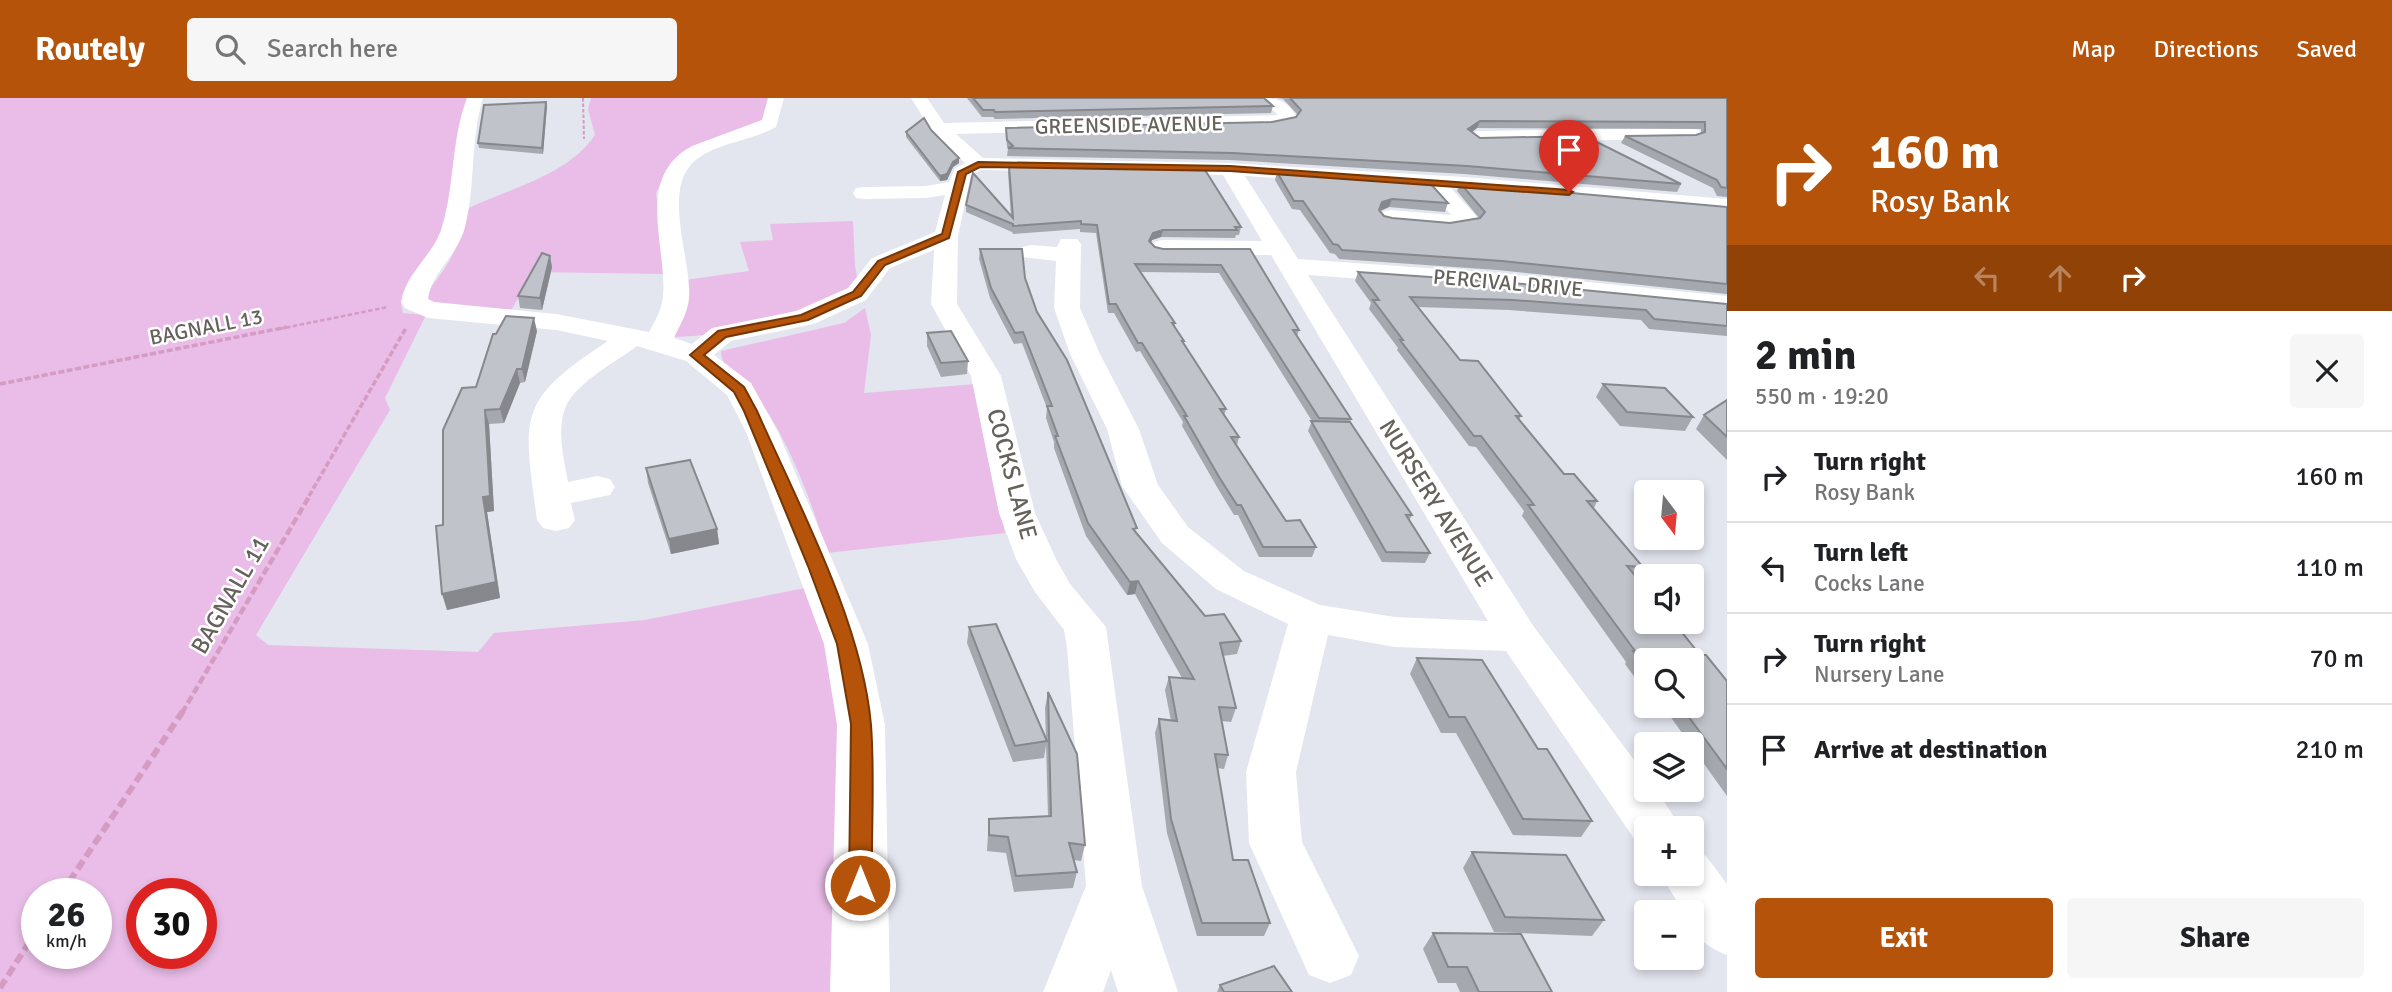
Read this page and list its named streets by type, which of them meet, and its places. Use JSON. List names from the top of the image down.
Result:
{
  "streets": {
    "street": [
      "GREENSIDE AVENUE",
      "PERCIVAL DRIVE",
      "COCKS LANE",
      "NURSERY AVENUE"
    ],
    "path": ["BAGNALL 13", "BAGNALL 11"]
  },
  "crossings": [
    ["PERCIVAL DRIVE", "NURSERY AVENUE"],
    ["BAGNALL 13", "BAGNALL 11"]
  ],
  "north": "bottom",
  "page": {
    "header": "Routely",
    "search": "Search here",
    "nav": ["Map", "Directions", "Saved"],
    "turn": ["160 m", "Rosy Bank"],
    "heading": ["2 min", "550 m · 19:20"],
    "list": [
      {
        "name": "Turn right",
        "note": "Rosy Bank",
        "value": "160 m"
      },
      {
        "name": "Turn left",
        "note": "Cocks Lane",
        "value": "110 m"
      },
      {
        "name": "Turn right",
        "note": "Nursery Lane",
        "value": "70 m"
      },
      {
        "name": "Arrive at destination",
        "value": "210 m"
      }
    ],
    "map_buttons": ["+", "−"],
    "speed": "26 km/h",
    "limit": "30",
    "buttons": ["Exit", "Share"]
  }
}
